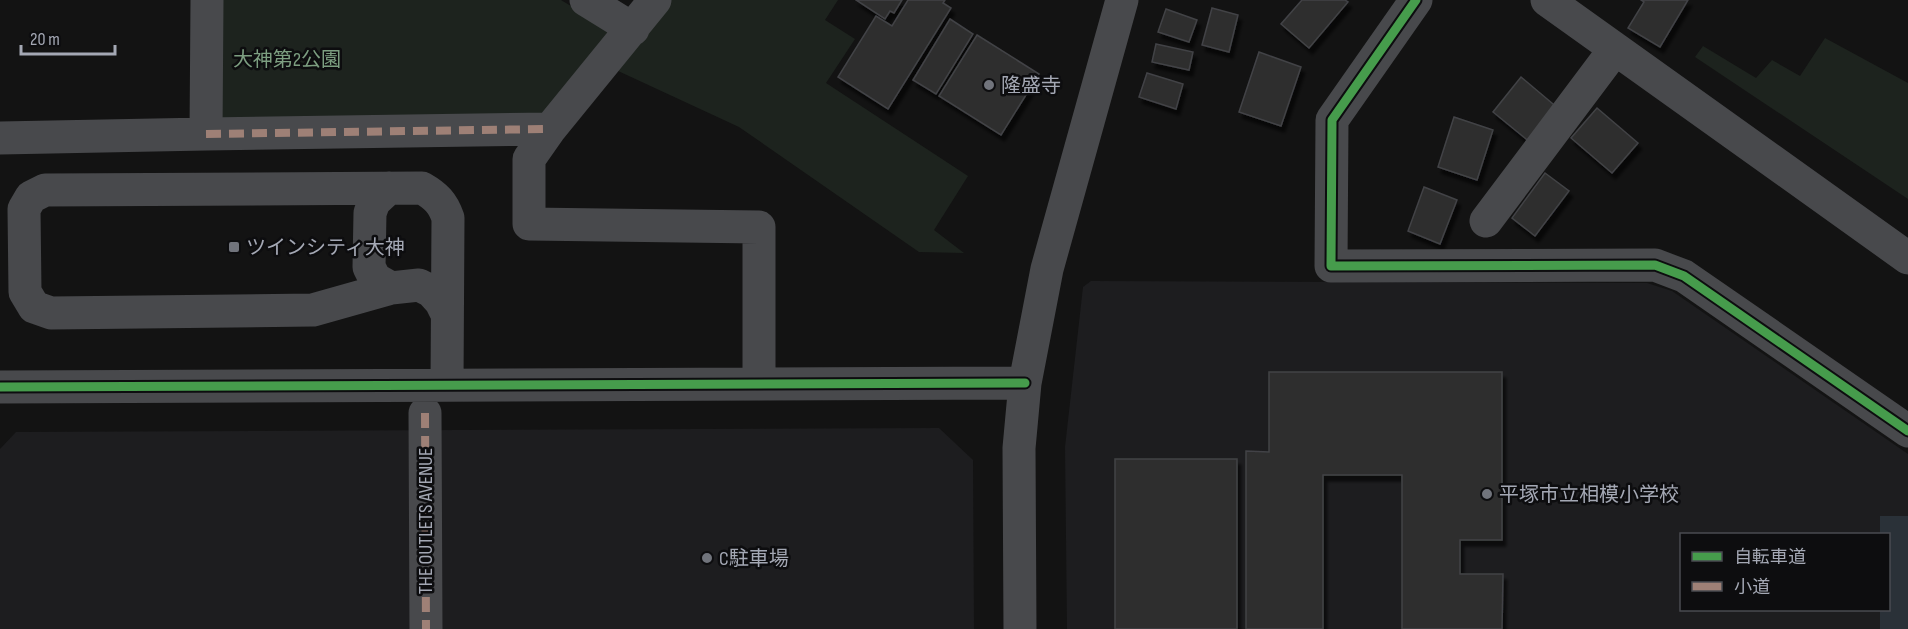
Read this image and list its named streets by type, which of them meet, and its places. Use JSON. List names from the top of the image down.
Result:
{
  "streets": {
    "street": ["THE OUTLETS AVENUE"]
  },
  "parks": ["大神第2公園"],
  "places": {
    "other": ["隆盛寺", "平塚市立相模小学校", "C駐車場"],
    "transit": ["ツインシティ大神"]
  },
  "legend": ["自転車道", "小道"],
  "scale_bar": "20 m"
}
